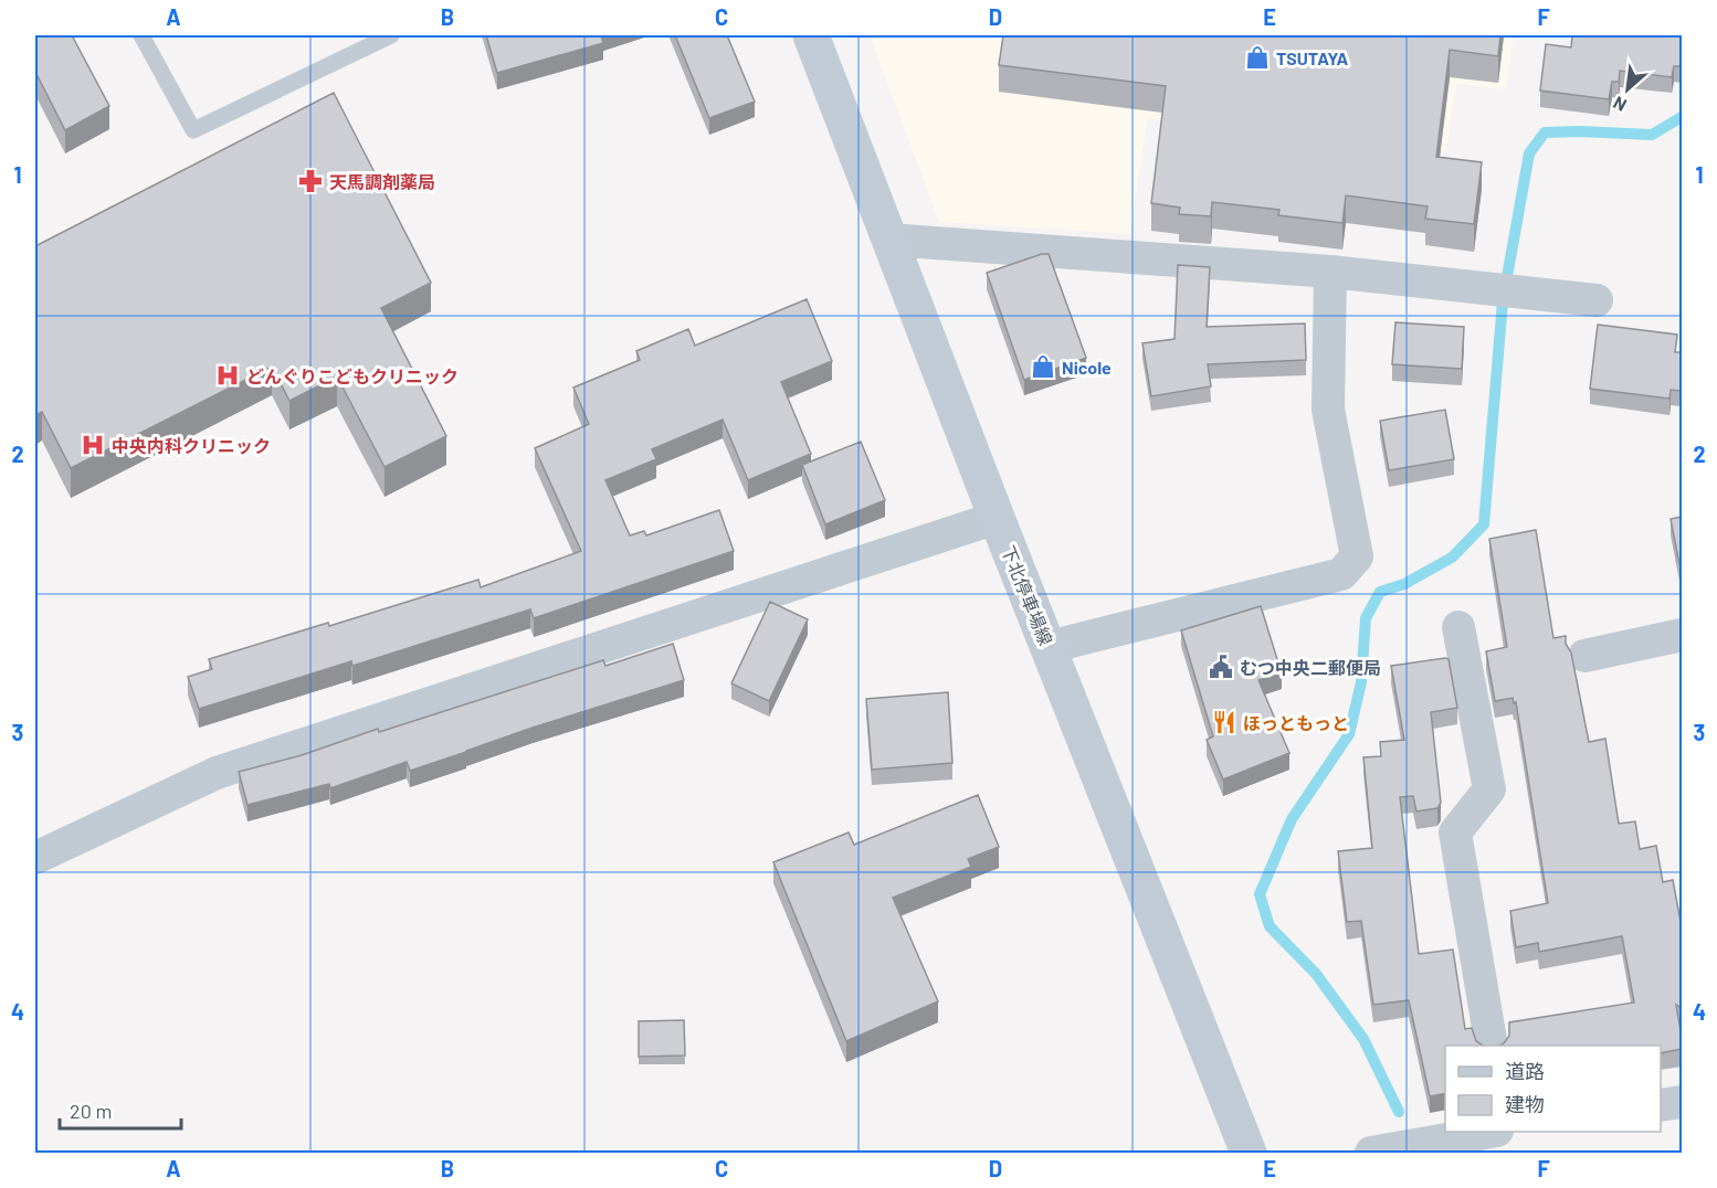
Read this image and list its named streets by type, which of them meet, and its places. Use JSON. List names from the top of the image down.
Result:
{
  "streets": {
    "main road": ["下北停車場線"]
  },
  "places": {
    "shop": ["TSUTAYA", "Nicole"],
    "pharmacy": ["天馬調剤薬局"],
    "hospital": ["どんぐりこどもクリニック", "中央内科クリニック"],
    "public building": ["むつ中央二郵便局"],
    "restaurant": ["ほっともっと"]
  },
  "legend": ["道路", "建物"],
  "scale_bar": "20 m",
  "north": "bottom left",
  "grid": {
    "columns": [
      "A",
      "B",
      "C",
      "D",
      "E",
      "F"
    ],
    "rows": [
      "1",
      "2",
      "3",
      "4"
    ]
  }
}
